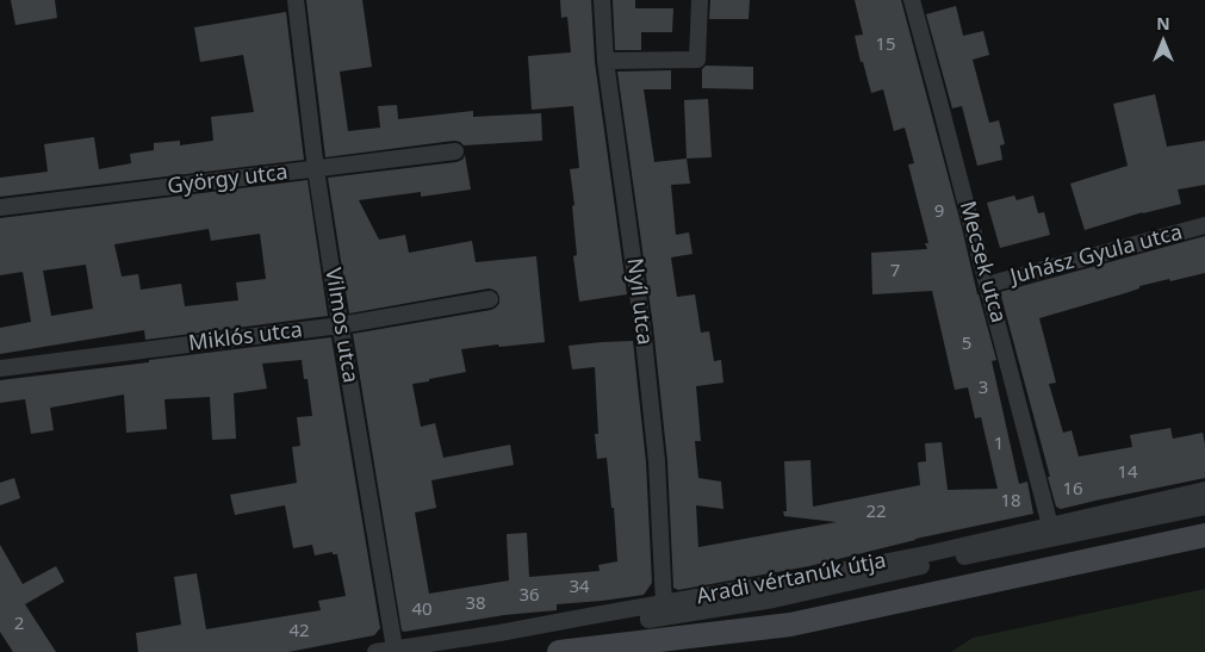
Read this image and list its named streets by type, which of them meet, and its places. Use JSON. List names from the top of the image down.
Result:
{
  "streets": {
    "street": [
      "György utca",
      "Juhász Gyula utca",
      "Mecsek utca",
      "Nyíl utca",
      "Vilmos utca",
      "Miklós utca",
      "Aradi vértanúk útja"
    ]
  },
  "crossings": [
    ["György utca", "Vilmos utca"],
    ["Juhász Gyula utca", "Mecsek utca"],
    ["Mecsek utca", "Aradi vértanúk útja"],
    ["Nyíl utca", "Aradi vértanúk útja"],
    ["Vilmos utca", "Miklós utca"],
    ["Vilmos utca", "Aradi vértanúk útja"]
  ],
  "house_numbers": [
    "15",
    "9",
    "7",
    "5",
    "3",
    "1",
    "14",
    "16",
    "18",
    "22",
    "34",
    "36",
    "38",
    "40",
    "2",
    "42"
  ],
  "north": "top"
}
